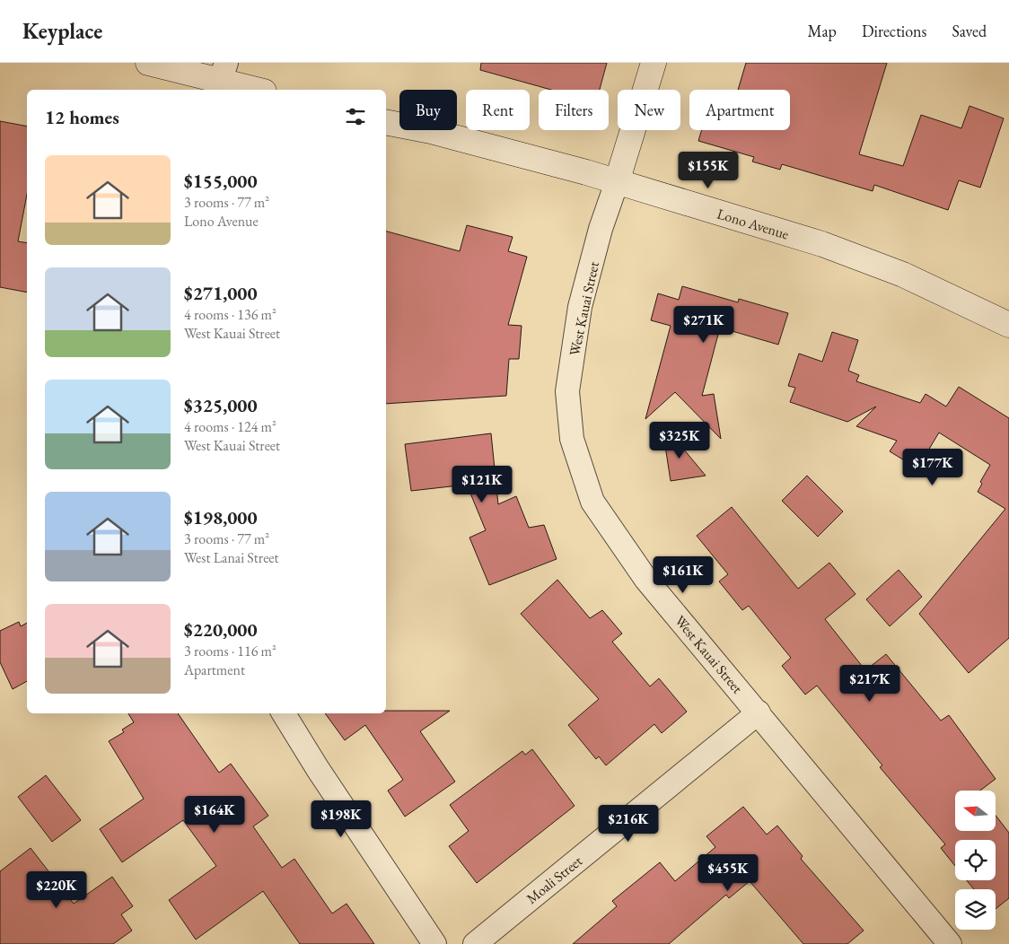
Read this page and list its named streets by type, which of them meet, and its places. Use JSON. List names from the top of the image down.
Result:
{
  "streets": {
    "street": ["Lono Avenue", "West Kauai Street", "Moali Street"]
  },
  "crossings": [
    ["Lono Avenue", "West Kauai Street"],
    ["West Kauai Street", "Moali Street"]
  ],
  "north": "left",
  "page": {
    "header": "Keyplace",
    "nav": ["Map", "Directions", "Saved"],
    "chip": [
      "Buy",
      "Rent",
      "Filters",
      "New",
      "Apartment"
    ],
    "heading": "12 homes",
    "list": [
      {
        "name": "$155,000",
        "note": "3 rooms · 77 m² · Lono Avenue"
      },
      {
        "name": "$271,000",
        "note": "4 rooms · 136 m² · West Kauai Street"
      },
      {
        "name": "$325,000",
        "note": "4 rooms · 124 m² · West Kauai Street"
      },
      {
        "name": "$198,000",
        "note": "3 rooms · 77 m² · West Lanai Street"
      },
      {
        "name": "$220,000",
        "note": "3 rooms · 116 m² · Apartment"
      }
    ],
    "price": [
      "$155K",
      "$271K",
      "$325K",
      "$177K",
      "$121K",
      "$161K",
      "$217K",
      "$164K",
      "$198K",
      "$216K",
      "$455K",
      "$220K"
    ]
  }
}
